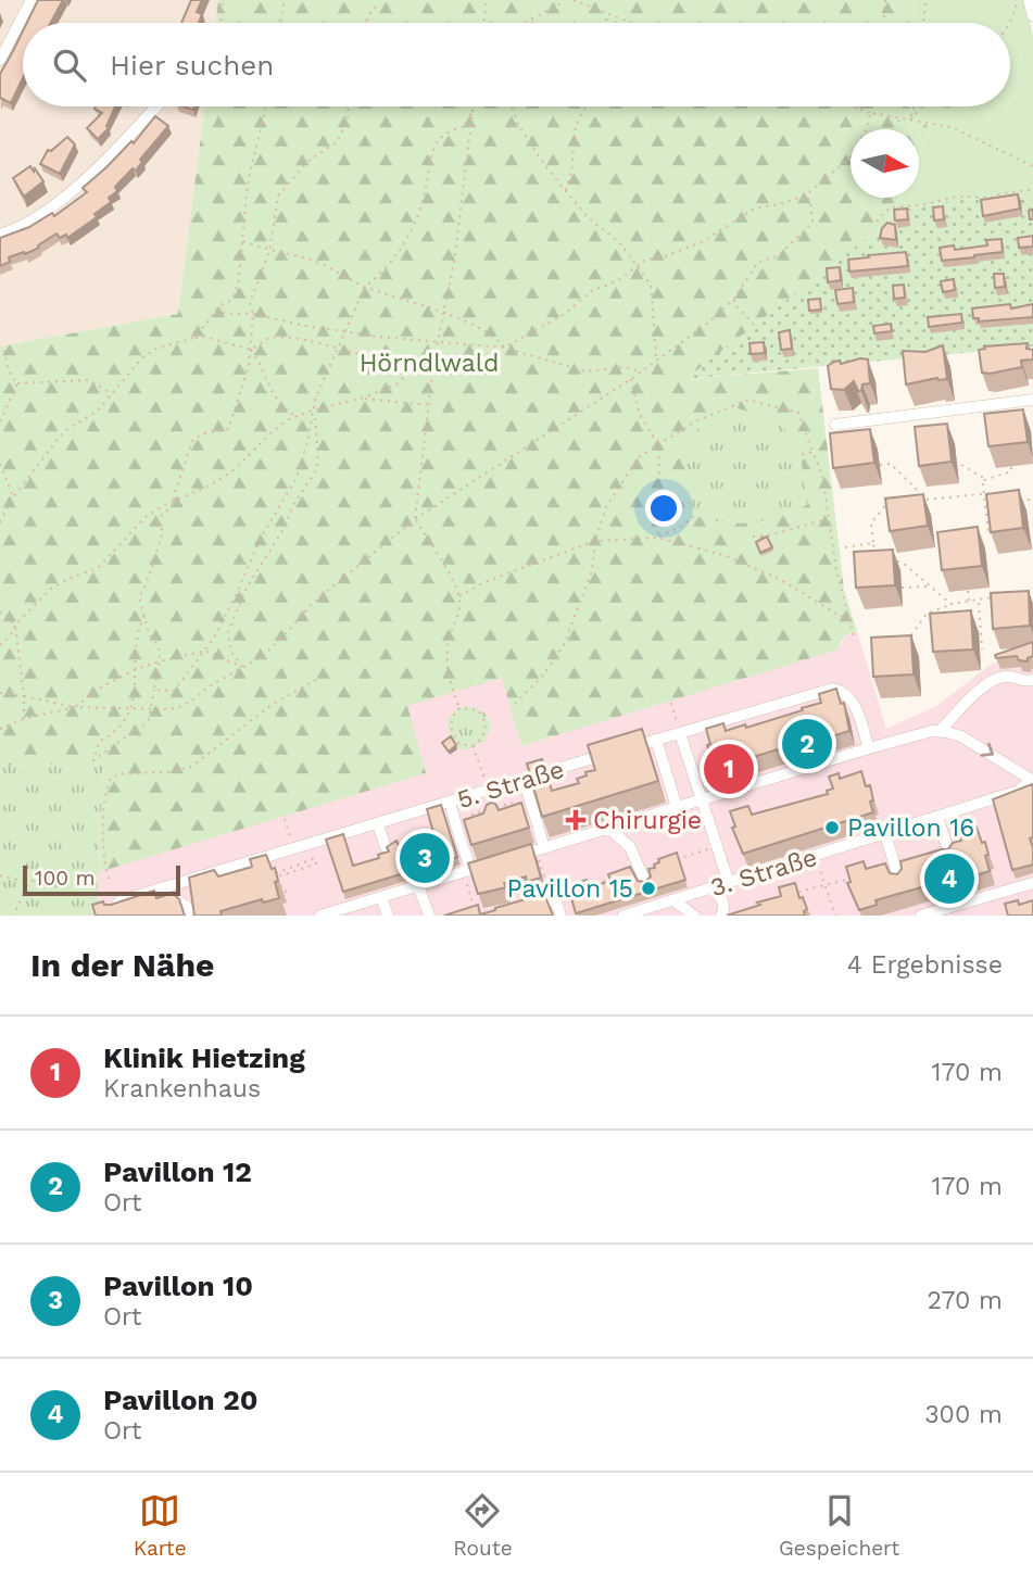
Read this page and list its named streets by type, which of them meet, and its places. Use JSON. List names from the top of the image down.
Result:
{
  "streets": {
    "street": ["5. Straße", "3. Straße"]
  },
  "parks": ["Hörndlwald"],
  "places": {
    "health": ["Chirurgie"],
    "other": ["Pavillon 16", "Pavillon 15"]
  },
  "scale_bar": "100 m",
  "north": "right",
  "page": {
    "search": "Hier suchen",
    "pins": [
      "2",
      "1",
      "3",
      "4"
    ],
    "scale": "100 m",
    "heading": ["In der Nähe", "4 Ergebnisse"],
    "list": [
      {
        "mark": "1",
        "name": "Klinik Hietzing",
        "note": "Krankenhaus",
        "value": "170 m"
      },
      {
        "mark": "2",
        "name": "Pavillon 12",
        "note": "Ort",
        "value": "170 m"
      },
      {
        "mark": "3",
        "name": "Pavillon 10",
        "note": "Ort",
        "value": "270 m"
      },
      {
        "mark": "4",
        "name": "Pavillon 20",
        "note": "Ort",
        "value": "300 m"
      }
    ],
    "nav": ["Karte", "Route", "Gespeichert"]
  }
}
